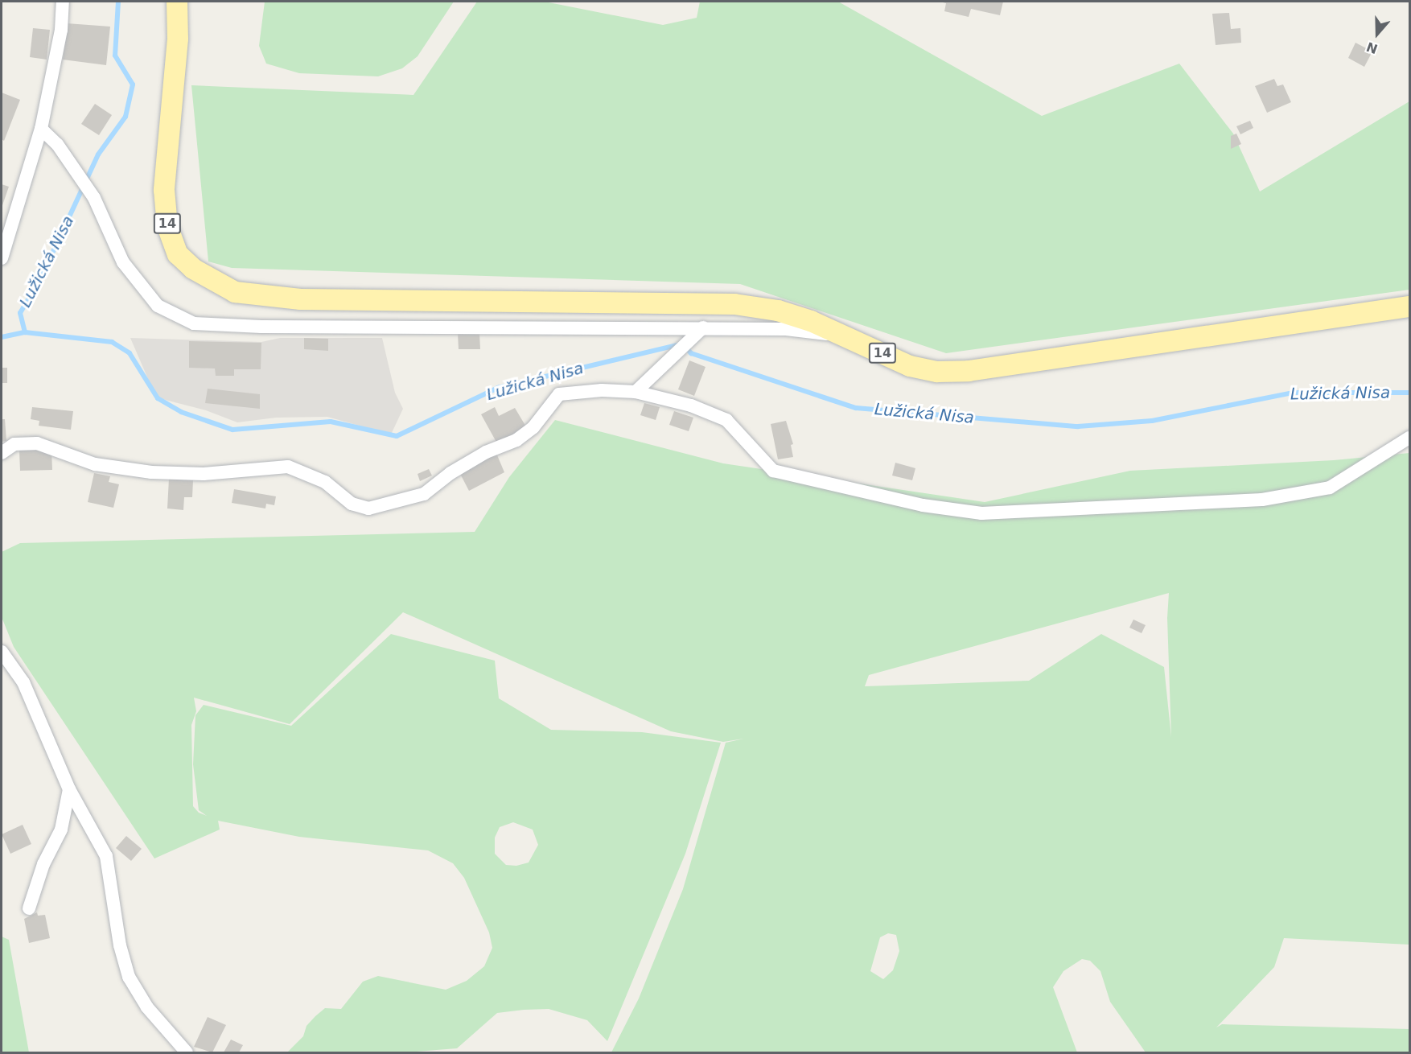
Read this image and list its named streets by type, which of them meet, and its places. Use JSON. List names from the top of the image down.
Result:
{
  "streets": {
    "main road": ["14"]
  },
  "water": ["Lužická Nisa"],
  "north": "bottom"
}
